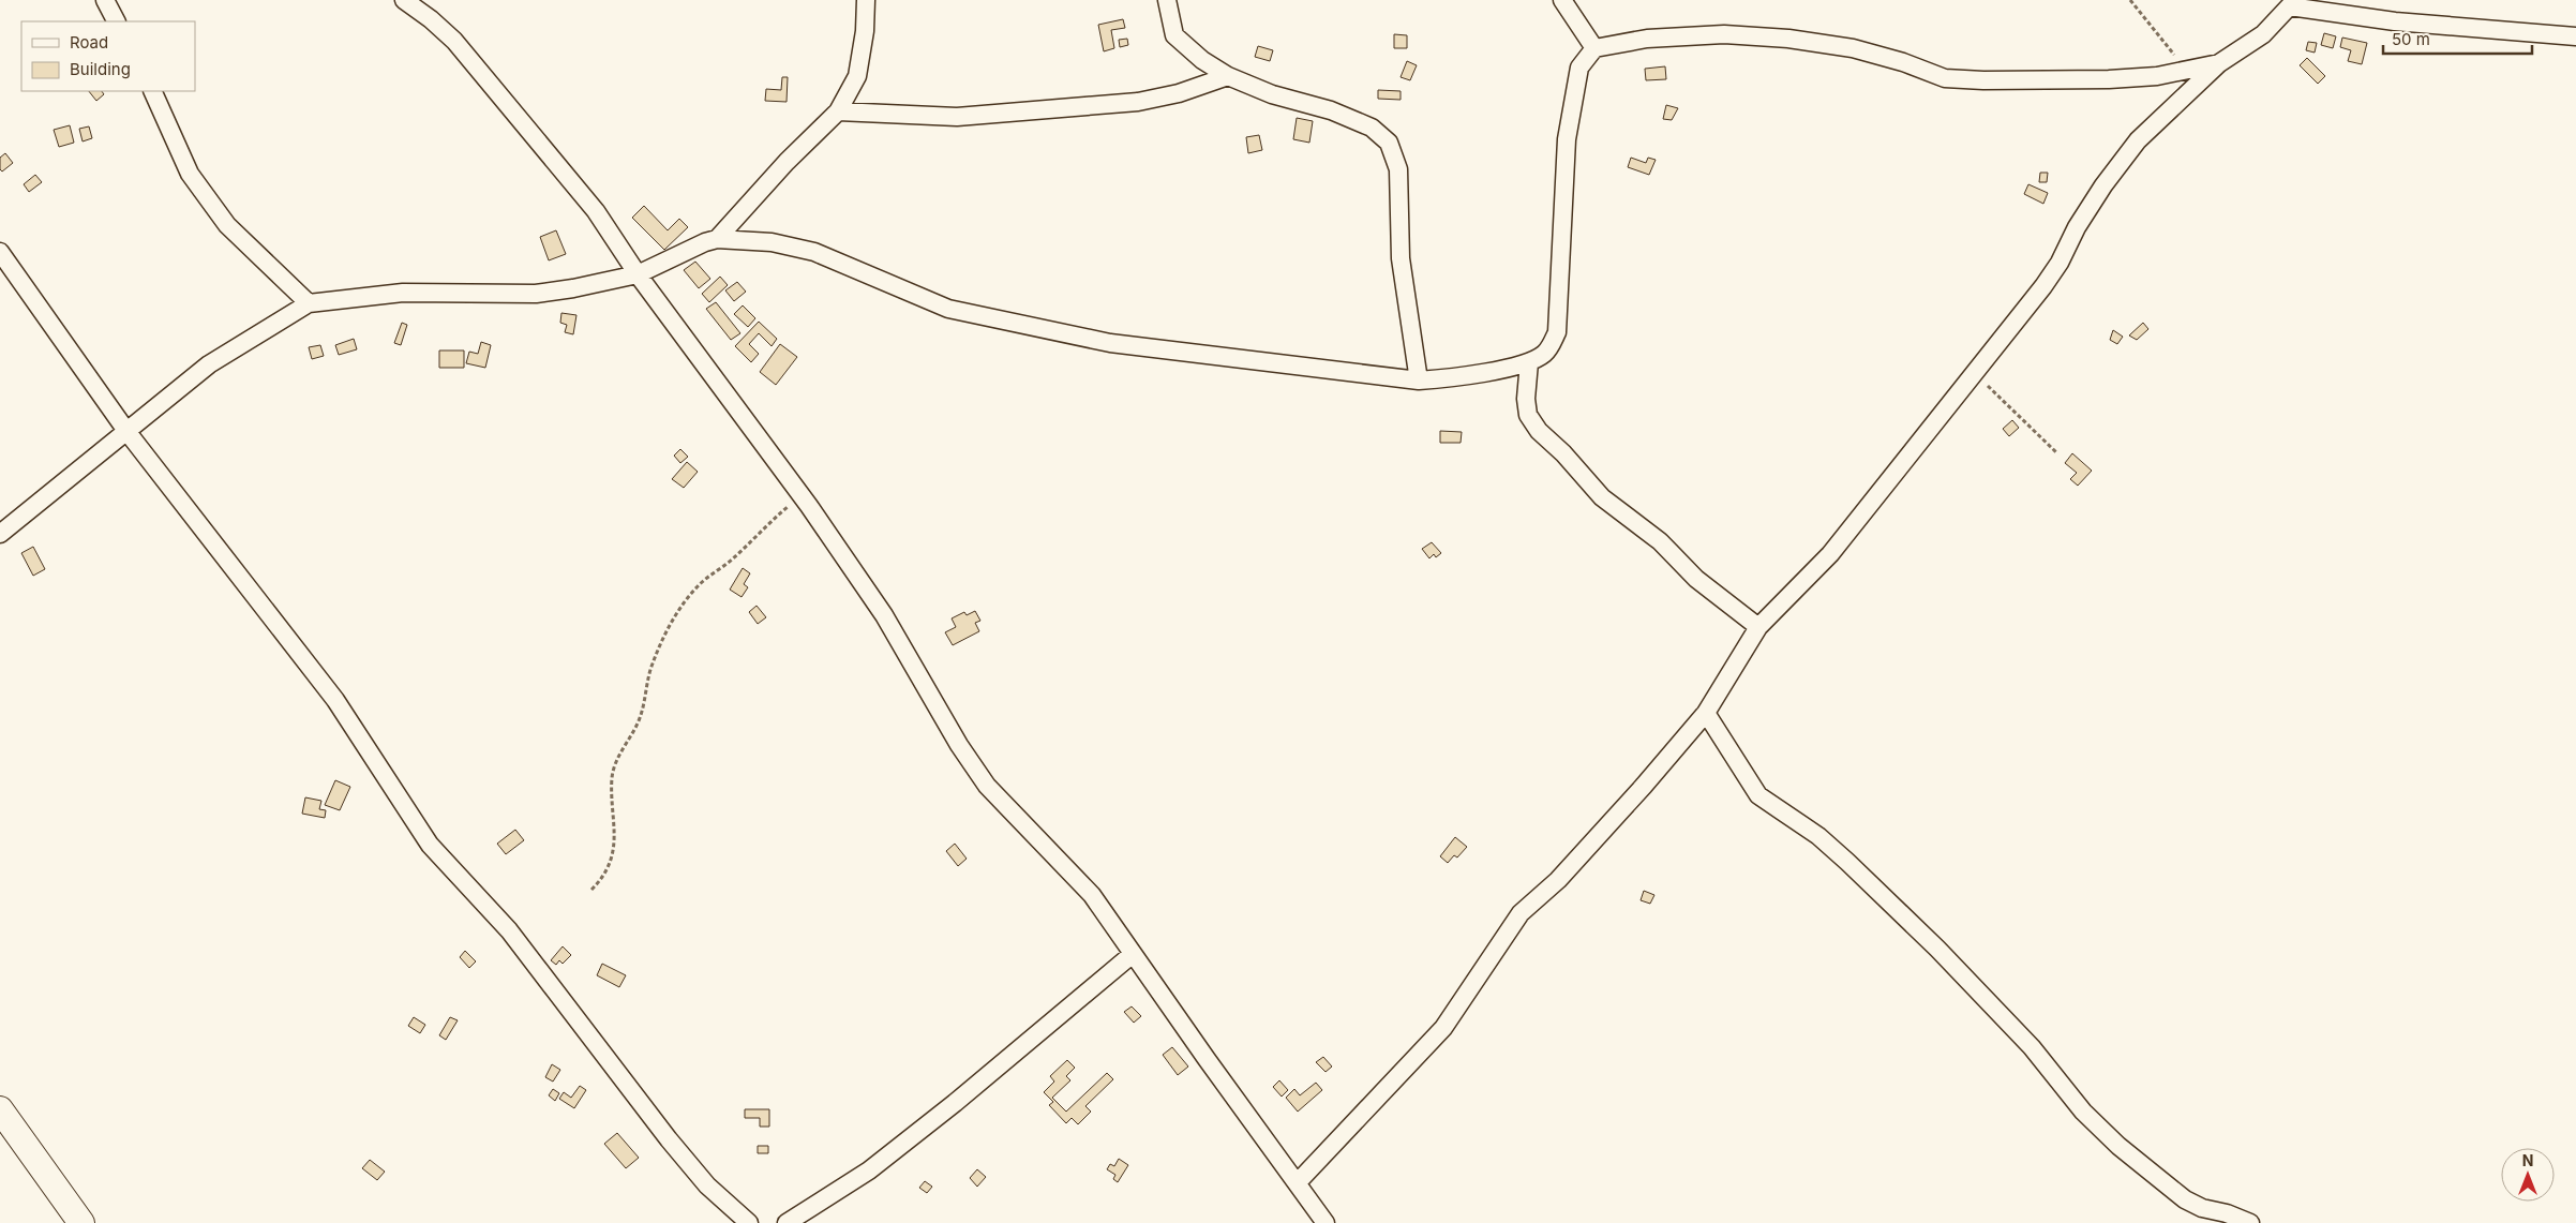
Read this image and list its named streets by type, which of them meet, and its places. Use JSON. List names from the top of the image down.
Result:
{
  "legend": ["Road", "Building"],
  "scale_bar": "50 m",
  "north": "top"
}
